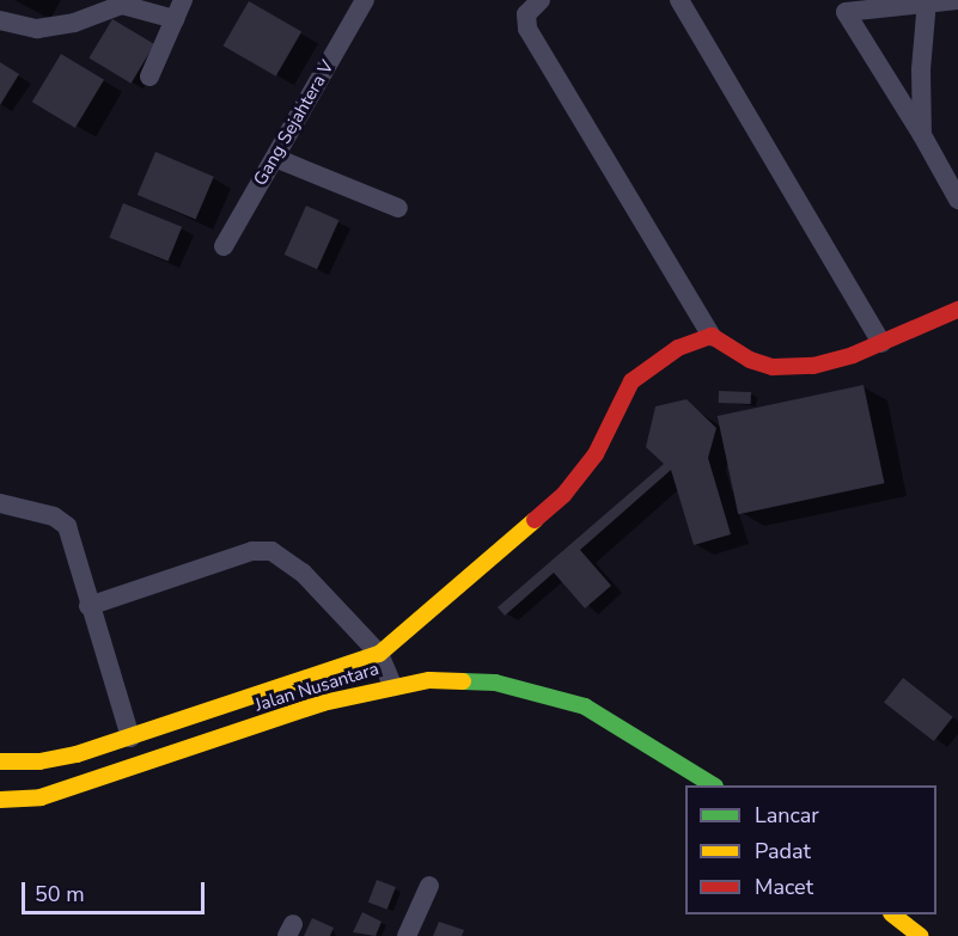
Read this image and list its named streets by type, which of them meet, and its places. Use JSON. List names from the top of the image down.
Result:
{
  "streets": {
    "street": ["Gang Sejahtera V", "Jalan Nusantara"]
  },
  "legend": ["Lancar", "Padat", "Macet"],
  "scale_bar": "50 m"
}
